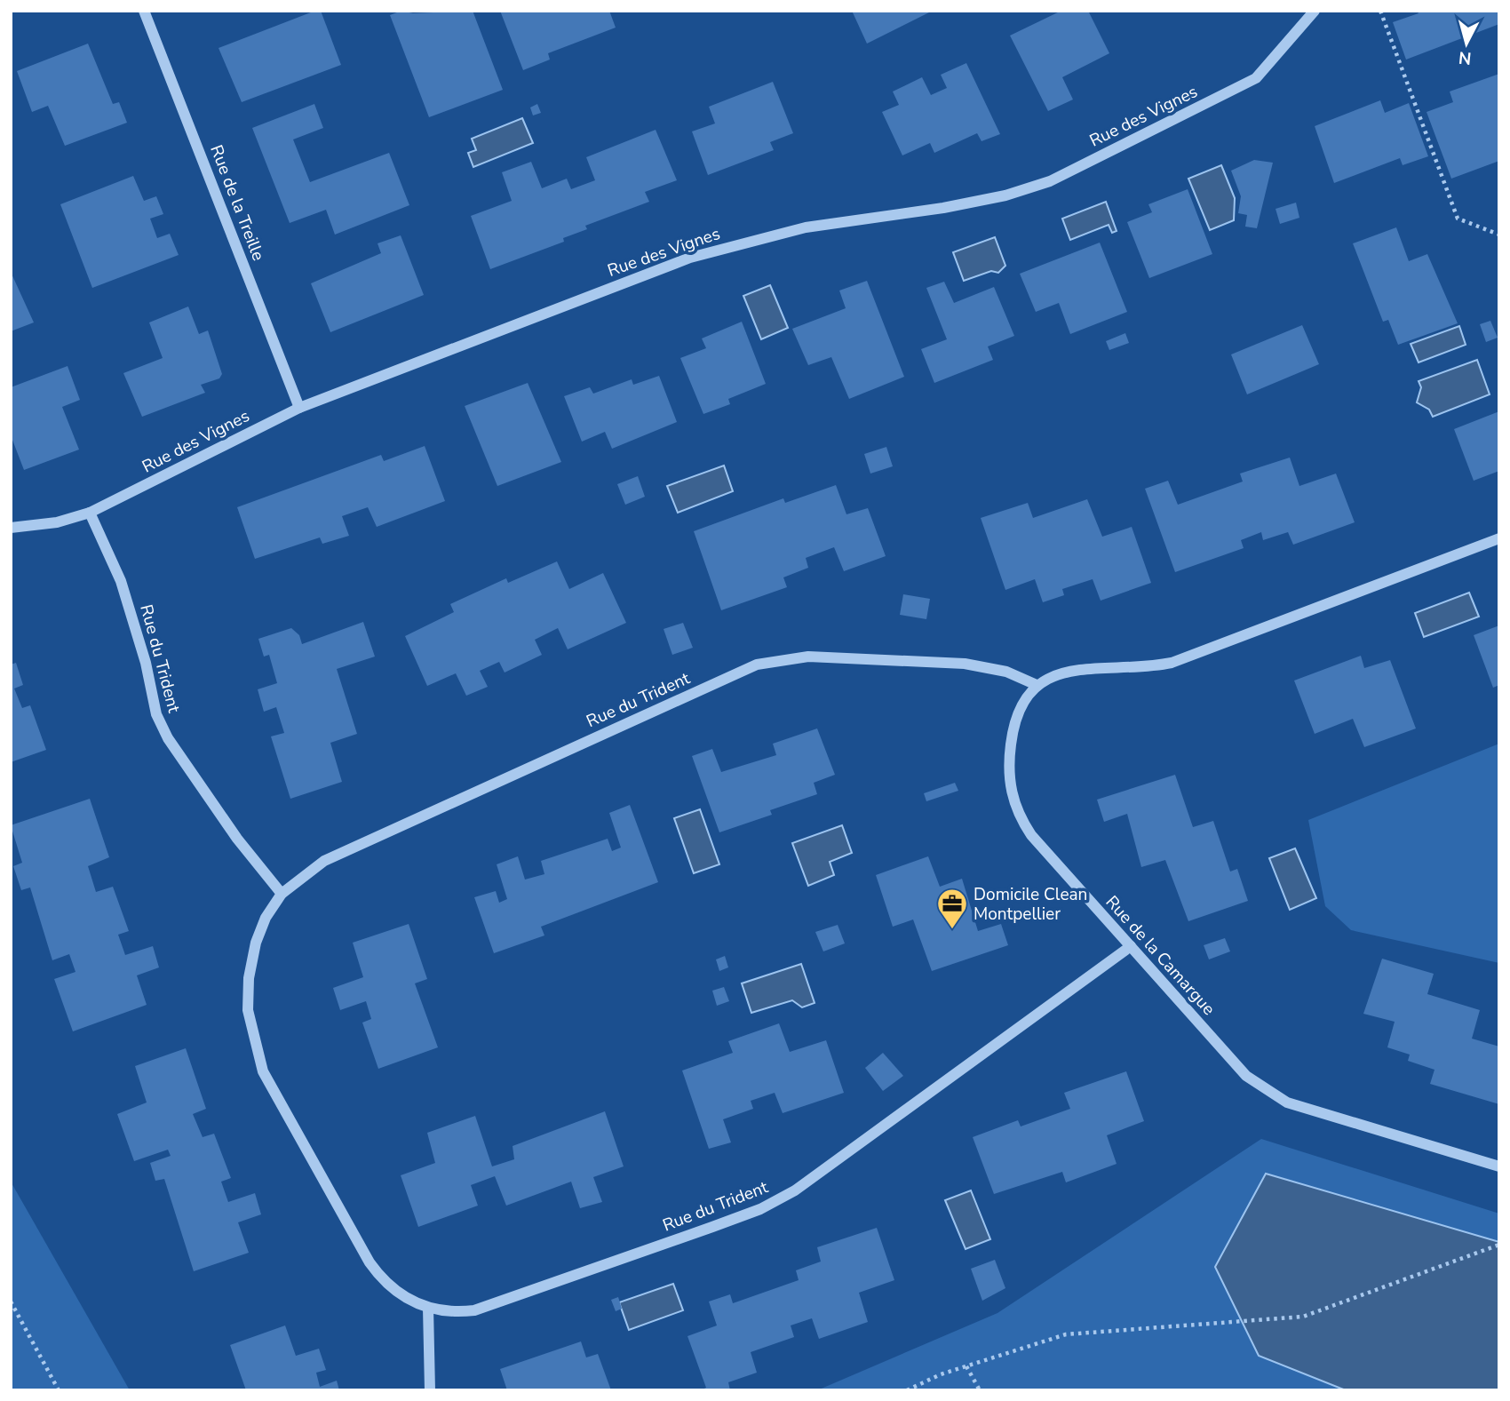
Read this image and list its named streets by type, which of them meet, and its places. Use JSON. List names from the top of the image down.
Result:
{
  "streets": {
    "street": [
      "Rue des Vignes",
      "Rue de la Treille",
      "Rue du Trident",
      "Rue de la Camargue"
    ]
  },
  "crossings": [
    ["Rue des Vignes", "Rue de la Treille"],
    ["Rue des Vignes", "Rue du Trident"],
    ["Rue du Trident", "Rue de la Camargue"]
  ],
  "places": {
    "office": ["Domicile Clean Montpellier"]
  },
  "north": "bottom"
}
